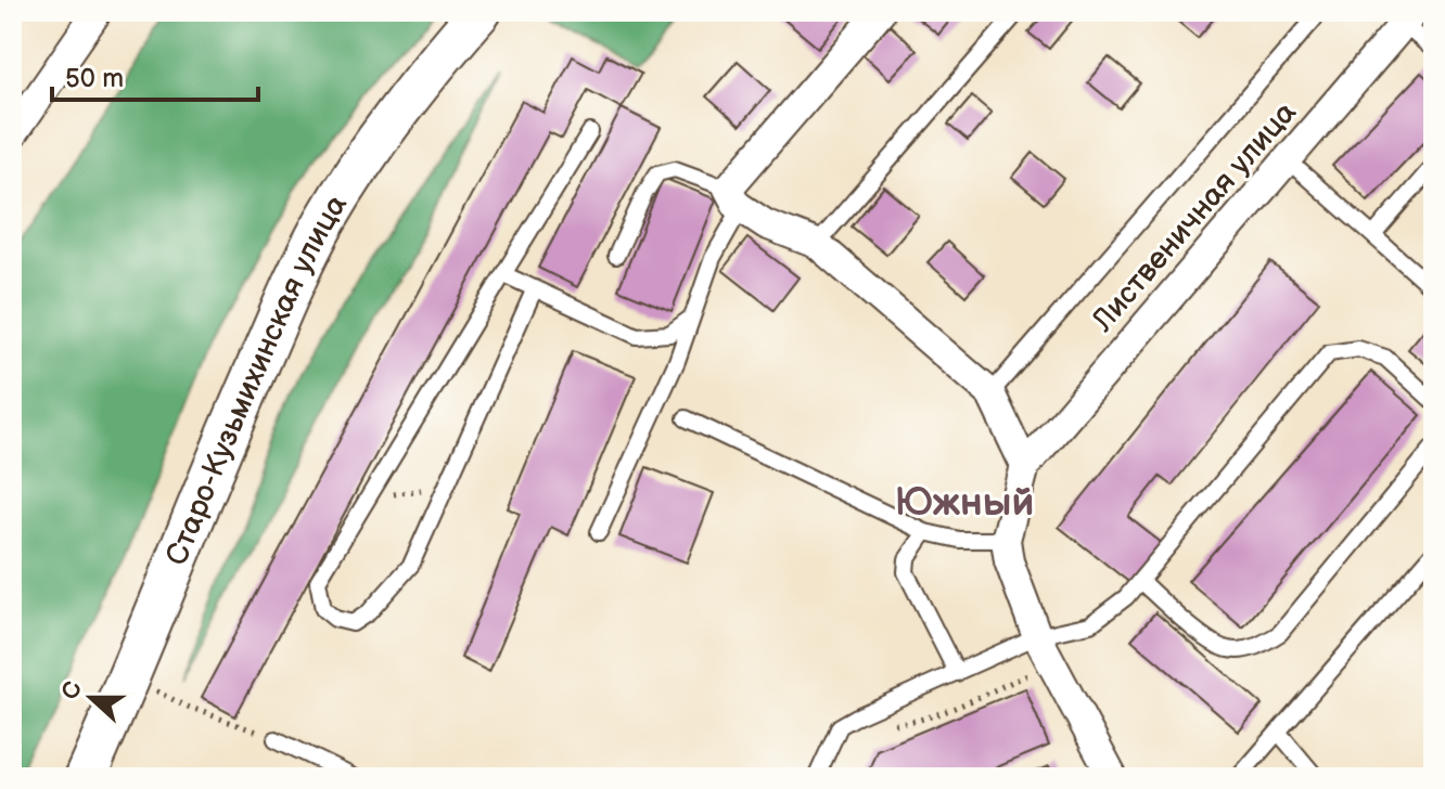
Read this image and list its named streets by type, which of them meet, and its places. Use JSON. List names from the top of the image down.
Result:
{
  "streets": {
    "main road": ["Старо-Кузьмихинская улица"],
    "street": ["Лиственичная улица"]
  },
  "districts": ["Южный"],
  "scale_bar": "50 m",
  "north": "left"
}
